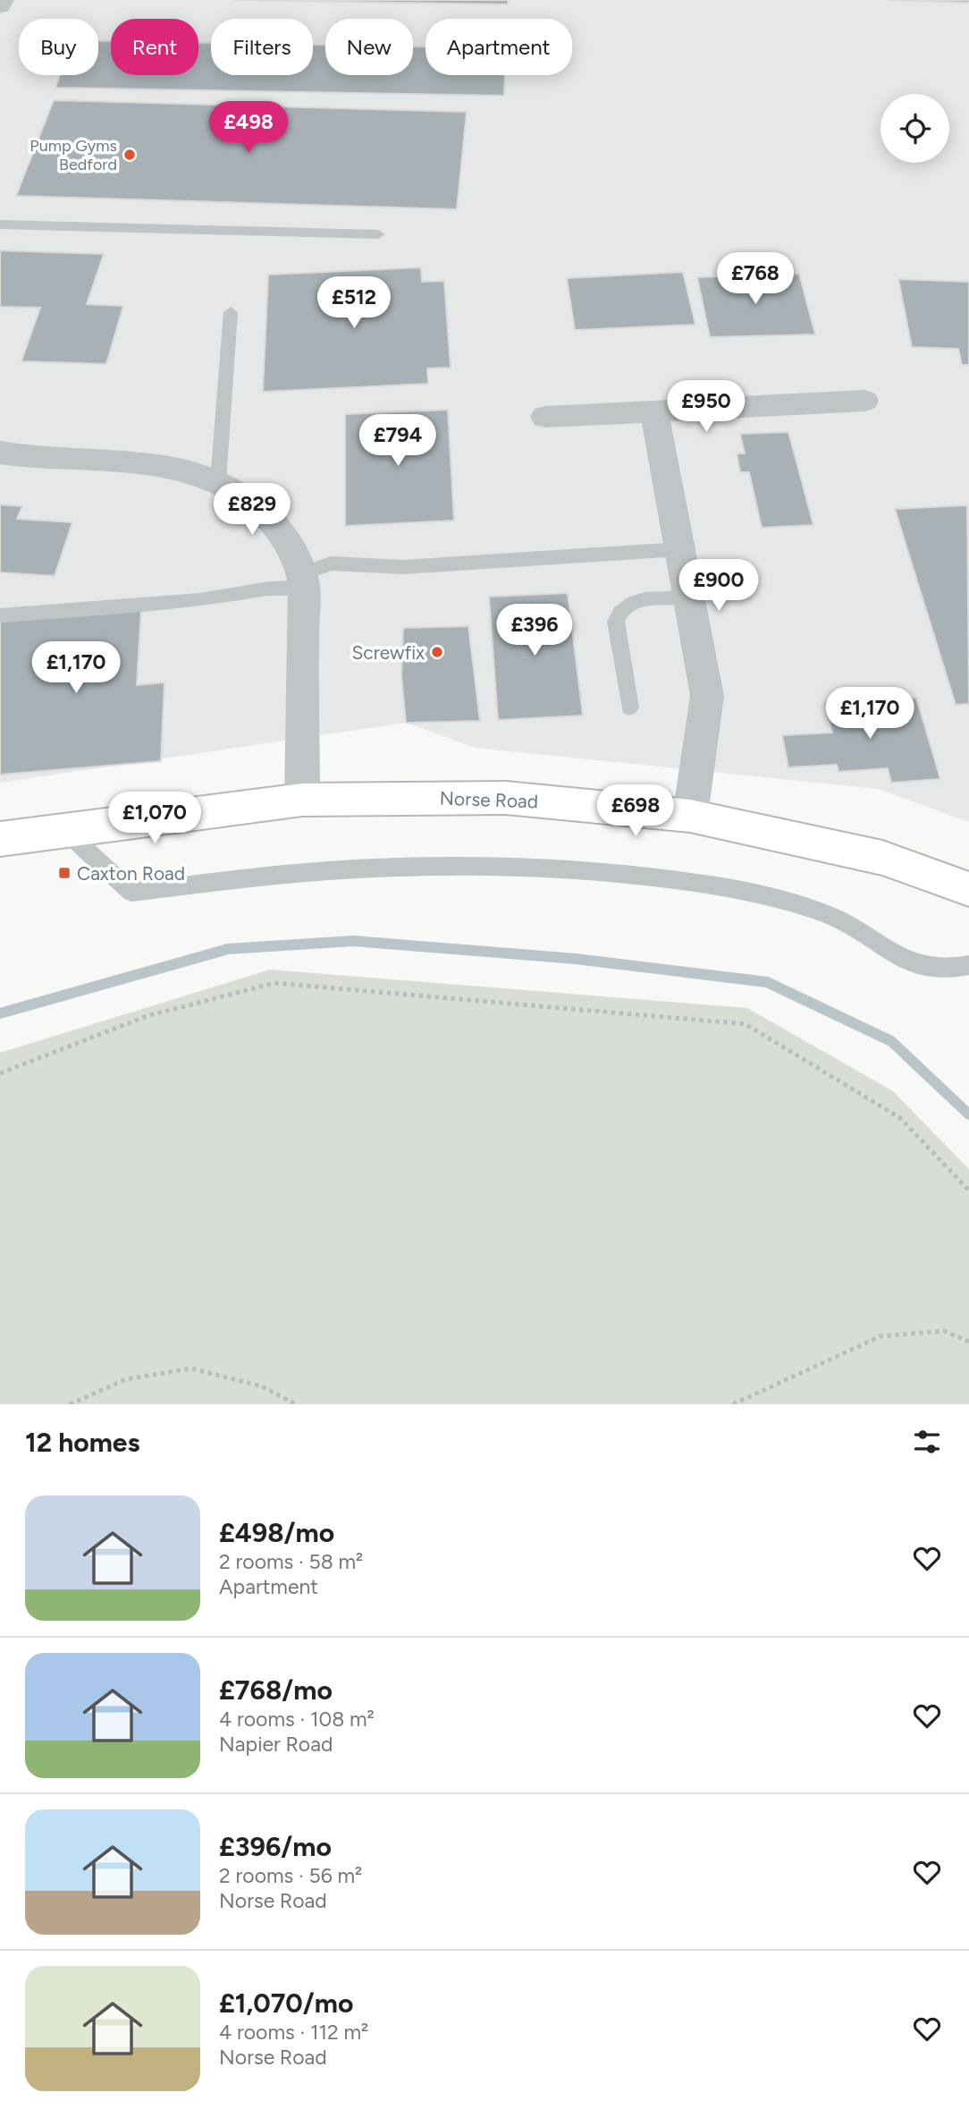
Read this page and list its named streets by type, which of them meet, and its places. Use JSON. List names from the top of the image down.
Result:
{
  "streets": {
    "street": ["Norse Road"]
  },
  "places": {
    "other": ["Pump Gyms Bedford", "Screwfix"],
    "transit": ["Caxton Road"]
  },
  "page": {
    "chip": [
      "Buy",
      "Rent",
      "Filters",
      "New",
      "Apartment"
    ],
    "price": [
      "£498",
      "£768",
      "£512",
      "£950",
      "£794",
      "£829",
      "£900",
      "£396",
      "£1,170",
      "£1,170",
      "£698",
      "£1,070"
    ],
    "heading": "12 homes",
    "list": [
      {
        "name": "£498/mo",
        "note": "2 rooms · 58 m² · Apartment"
      },
      {
        "name": "£768/mo",
        "note": "4 rooms · 108 m² · Napier Road"
      },
      {
        "name": "£396/mo",
        "note": "2 rooms · 56 m² · Norse Road"
      },
      {
        "name": "£1,070/mo",
        "note": "4 rooms · 112 m² · Norse Road"
      }
    ]
  }
}
